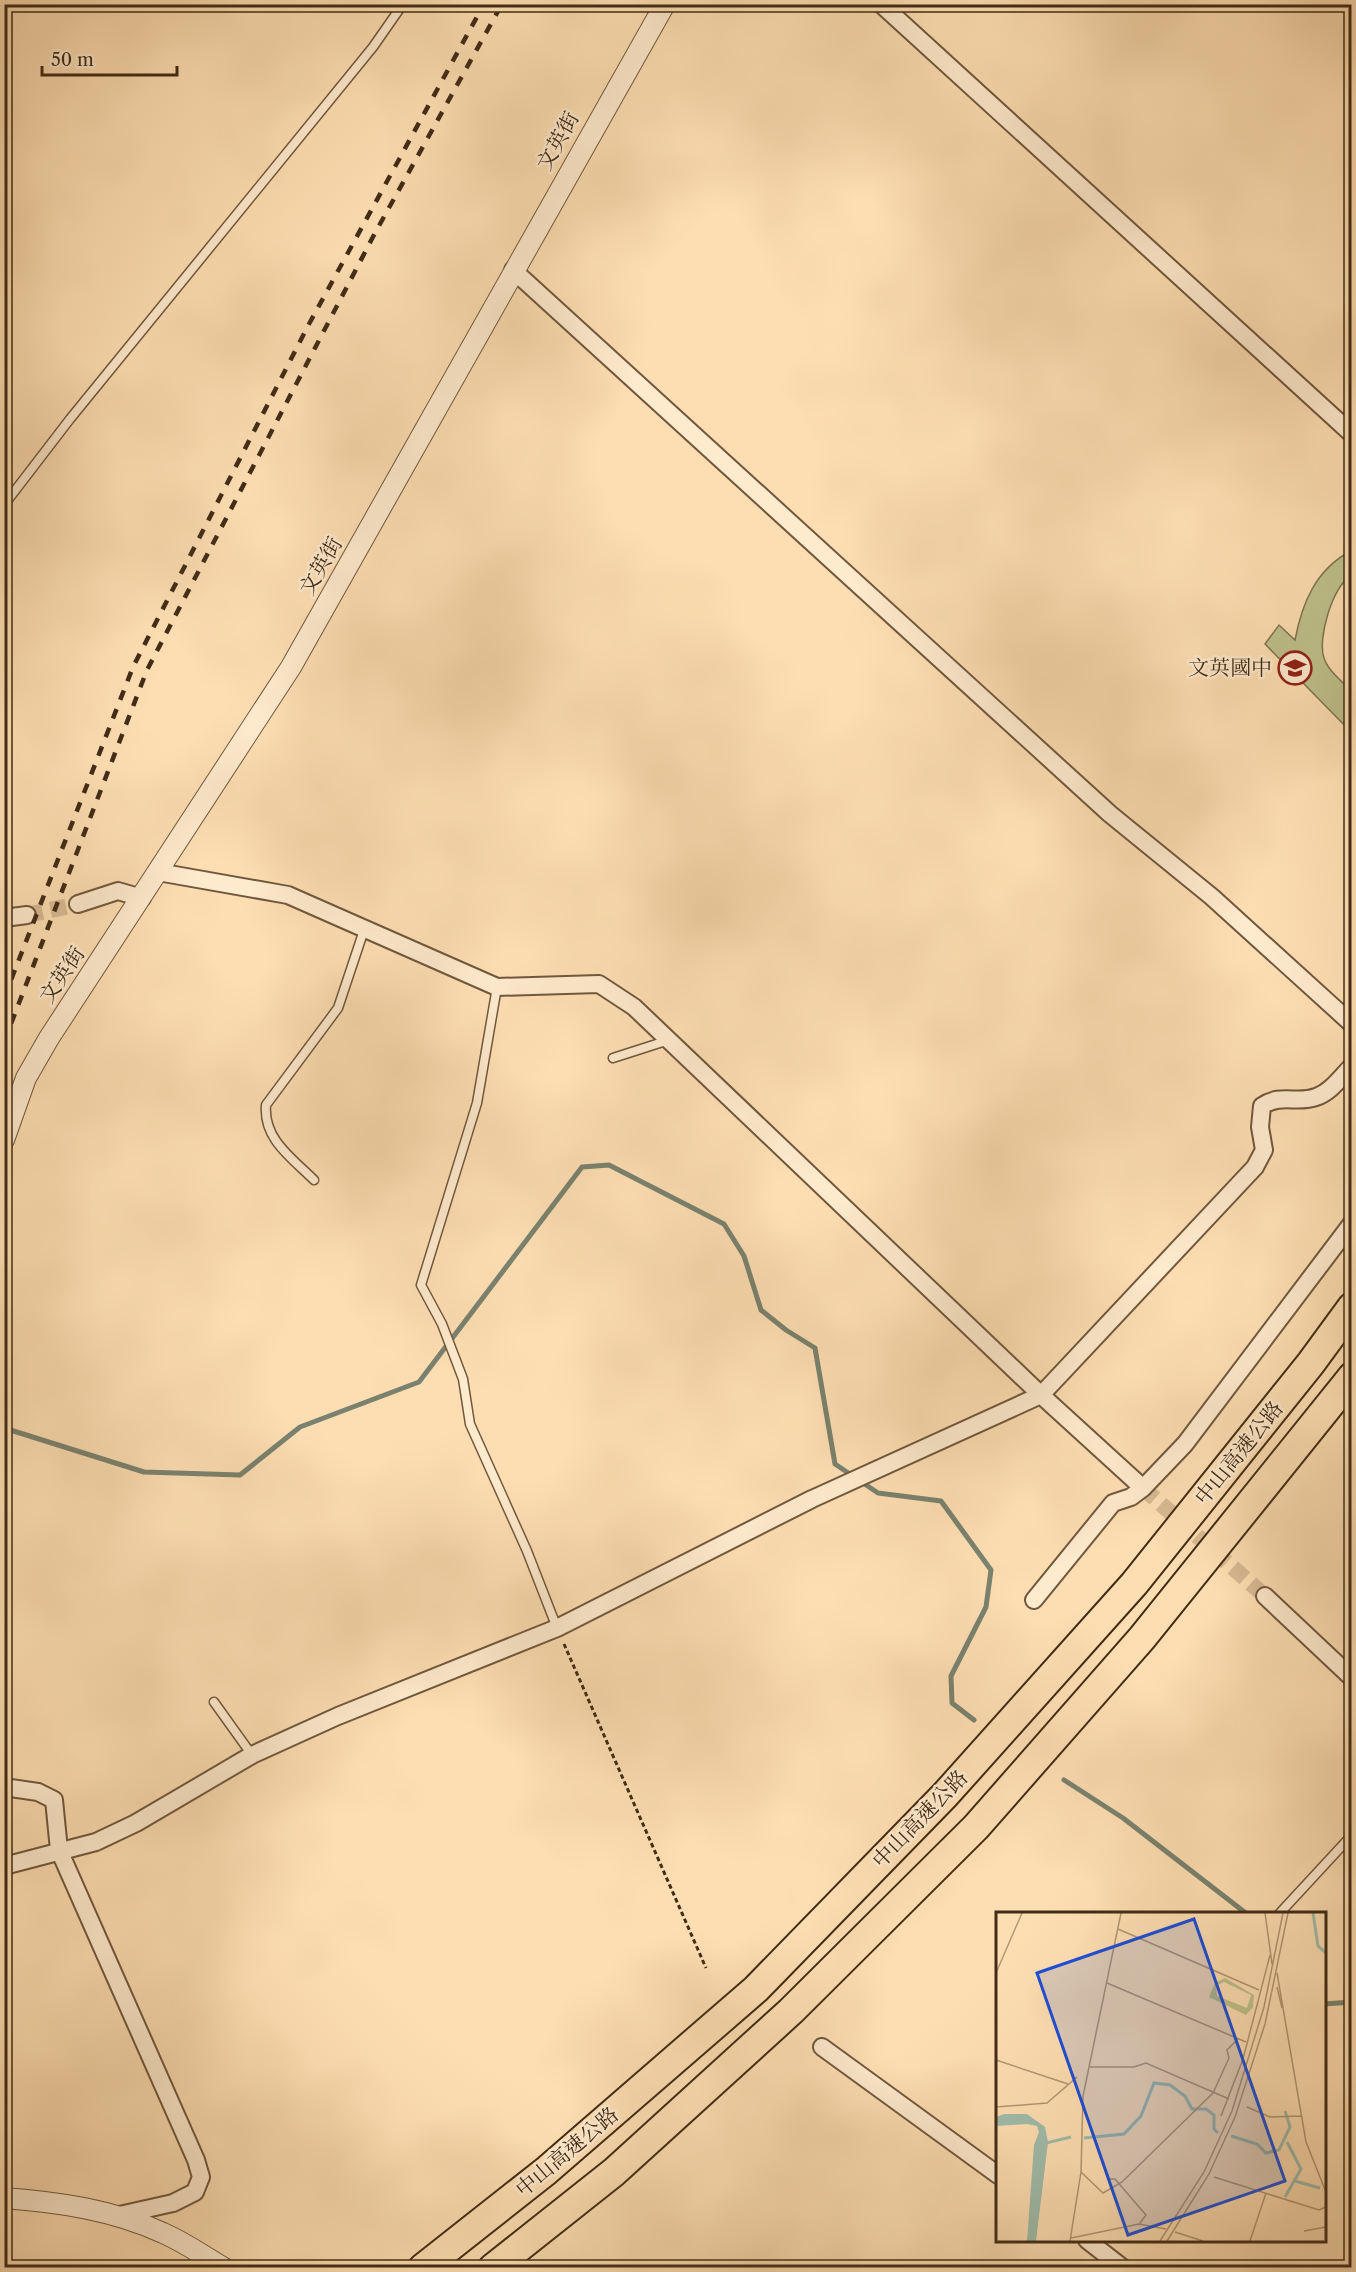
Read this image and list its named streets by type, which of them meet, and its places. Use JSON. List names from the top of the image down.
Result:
{
  "streets": {
    "highway": ["中山高速公路"],
    "street": ["文英街"]
  },
  "places": {
    "school or university": ["文英國中"]
  },
  "scale_bar": "50 m"
}
